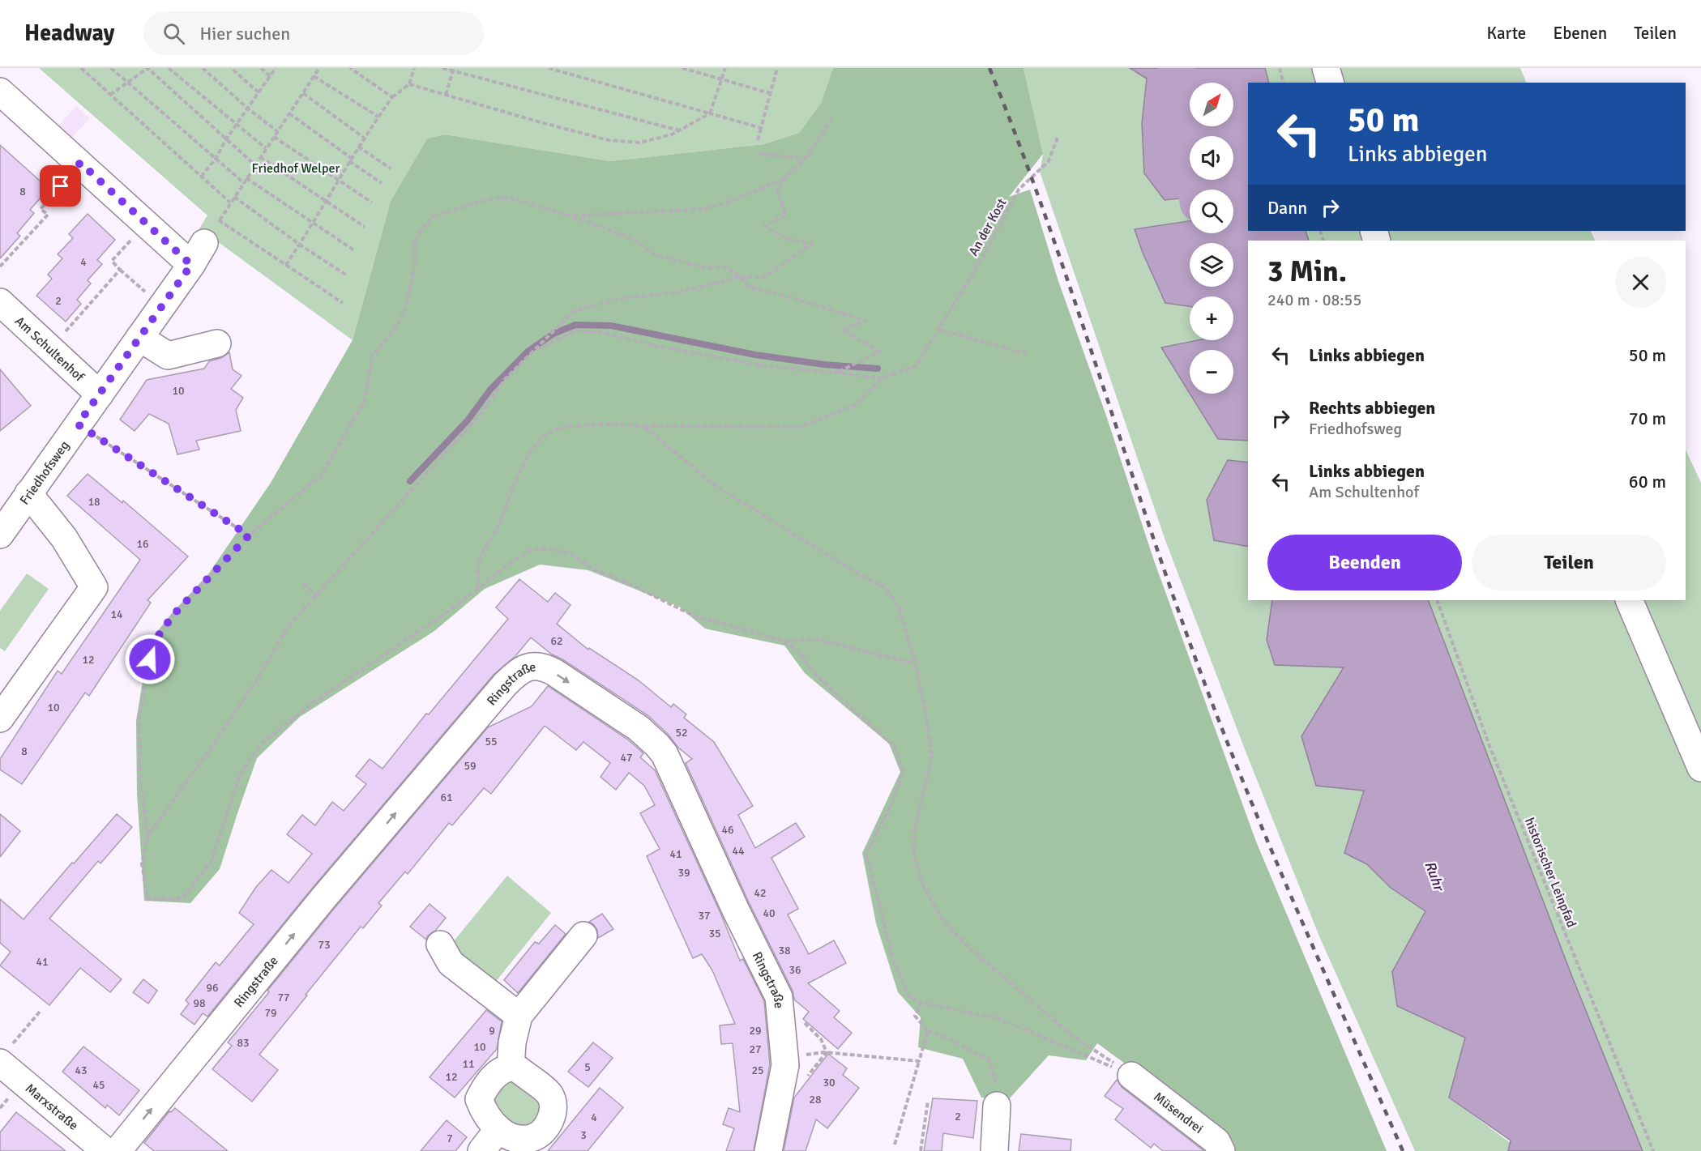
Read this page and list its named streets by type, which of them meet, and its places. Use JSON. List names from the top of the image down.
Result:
{
  "streets": {
    "street": [
      "Am Schultenhof",
      "Friedhofsweg",
      "Ringstraße",
      "Marxstraße",
      "Müsendrei"
    ],
    "path": ["An der Kost", "historischer Leinpfad"]
  },
  "crossings": [
    ["Am Schultenhof", "Friedhofsweg"]
  ],
  "water": ["Ruhr"],
  "parks": ["Friedhof Welper"],
  "house_numbers": [
    "8",
    "4",
    "2",
    "10",
    "18",
    "16",
    "14",
    "62",
    "12",
    "10",
    "52",
    "55",
    "8",
    "47",
    "59",
    "61",
    "46",
    "44",
    "41",
    "39",
    "42",
    "40",
    "37",
    "35",
    "73",
    "38",
    "41",
    "36",
    "96",
    "77",
    "98",
    "79",
    "9",
    "29",
    "83",
    "10",
    "27",
    "11",
    "5",
    "43",
    "25",
    "12",
    "30",
    "45",
    "28",
    "2",
    "4",
    "3",
    "7"
  ],
  "north": "top right",
  "page": {
    "header": "Headway",
    "search": "Hier suchen",
    "nav": ["Karte", "Ebenen", "Teilen"],
    "map_buttons": ["+", "−"],
    "turn": ["50 m", "Links abbiegen"],
    "then": "Dann",
    "heading": ["3 Min.", "240 m · 08:55"],
    "list": [
      {
        "name": "Links abbiegen",
        "value": "50 m"
      },
      {
        "name": "Rechts abbiegen",
        "note": "Friedhofsweg",
        "value": "70 m"
      },
      {
        "name": "Links abbiegen",
        "note": "Am Schultenhof",
        "value": "60 m"
      }
    ],
    "buttons": ["Beenden", "Teilen"]
  }
}
